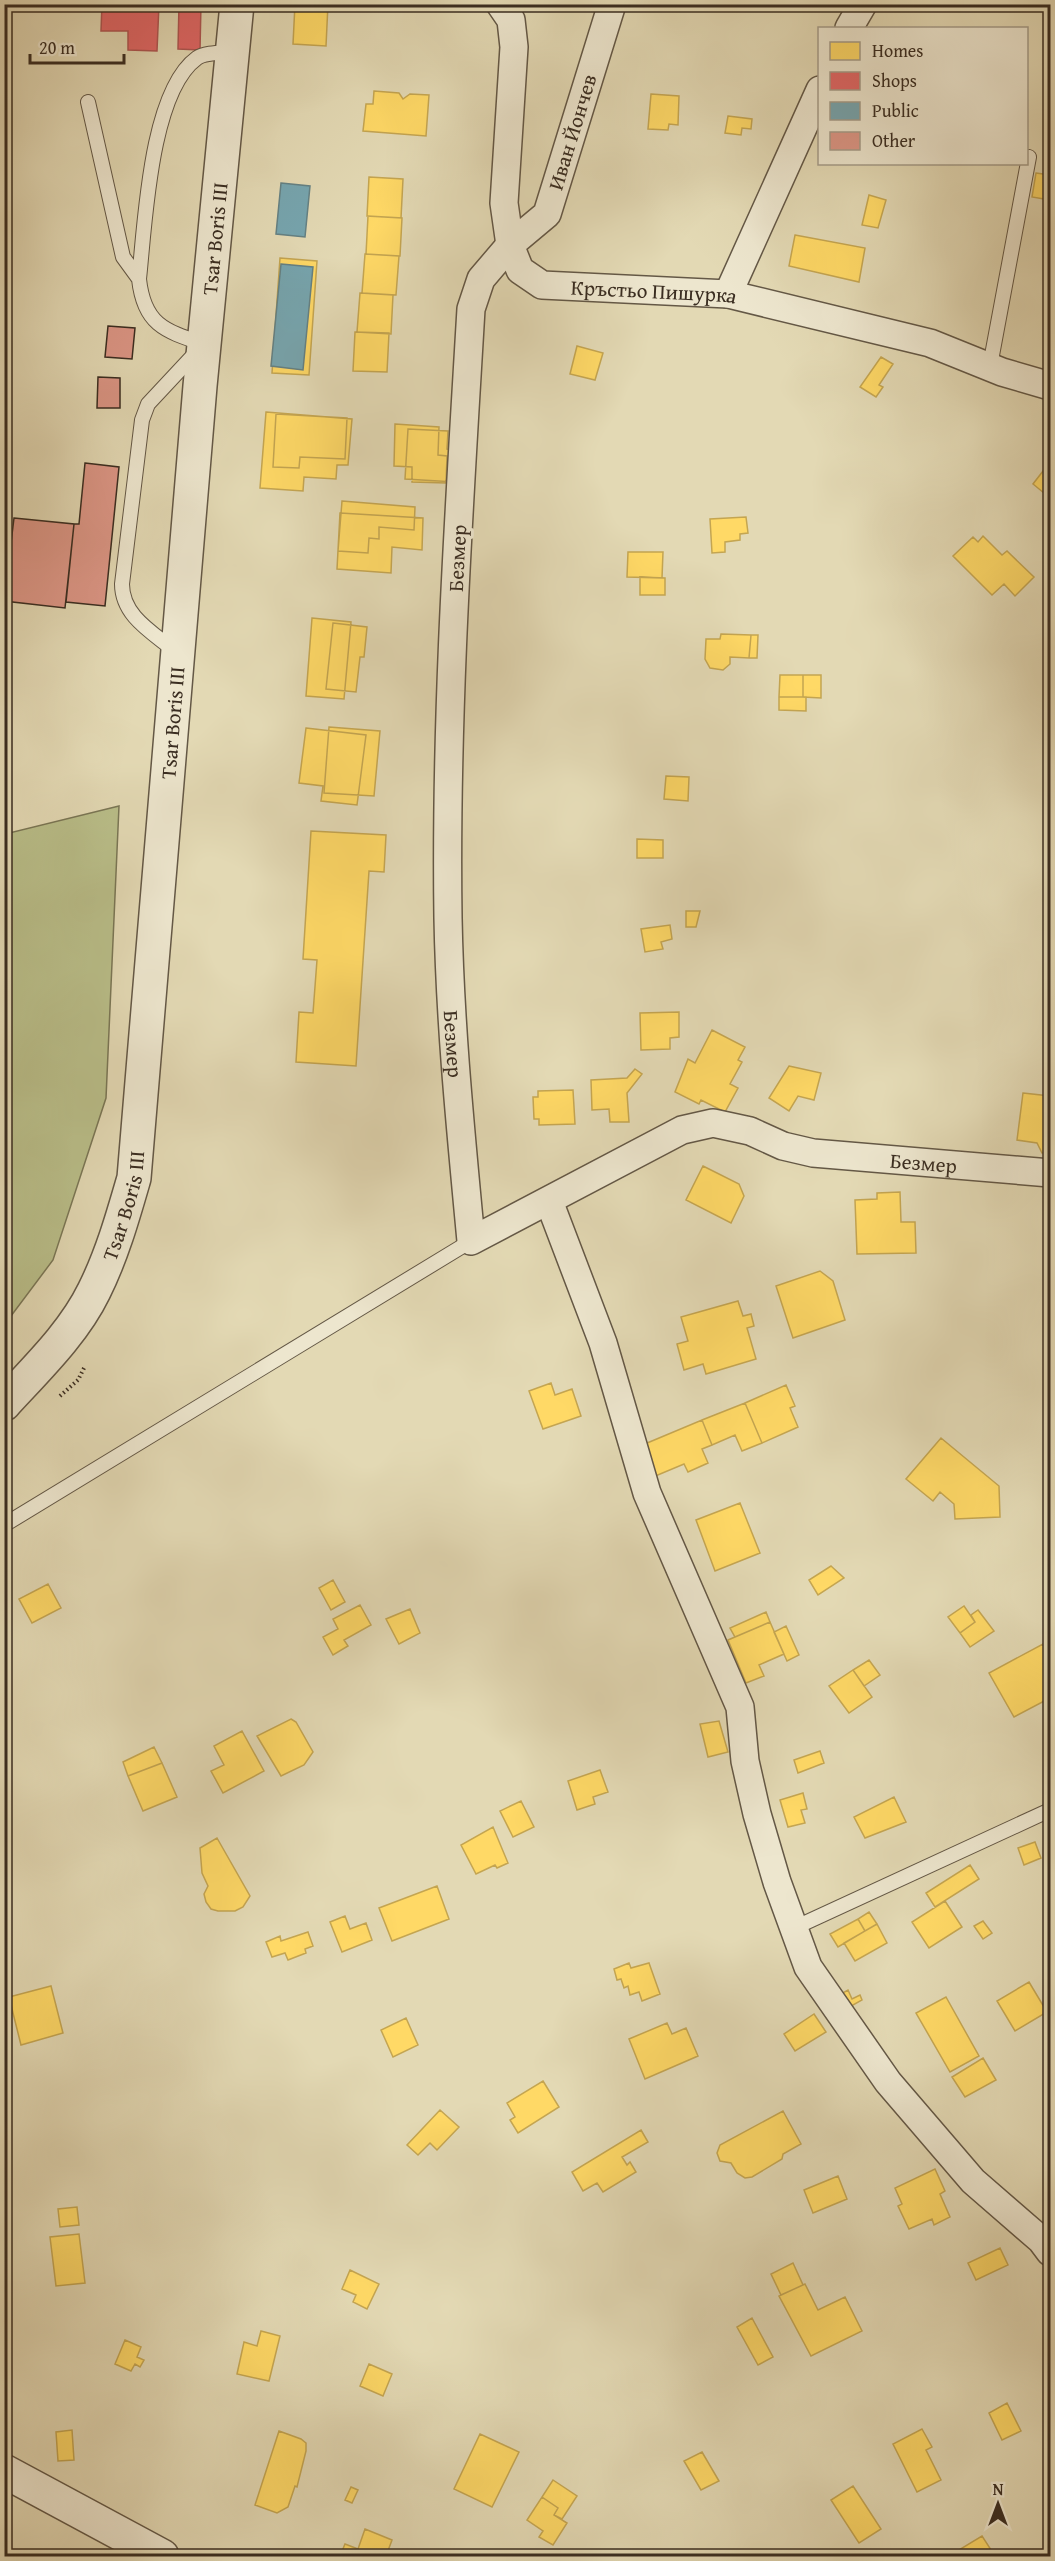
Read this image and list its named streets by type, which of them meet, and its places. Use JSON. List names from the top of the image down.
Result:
{
  "streets": {
    "street": [
      "Иван Йончев",
      "Tsar Boris III",
      "Кръстьо Пишурка",
      "Безмер"
    ]
  },
  "crossings": [
    ["Иван Йончев", "Кръстьо Пишурка"],
    ["Иван Йончев", "Безмер"],
    ["Кръстьо Пишурка", "Безмер"]
  ],
  "legend": [
    "Homes",
    "Shops",
    "Public",
    "Other"
  ],
  "scale_bar": "20 m",
  "north": "top"
}
